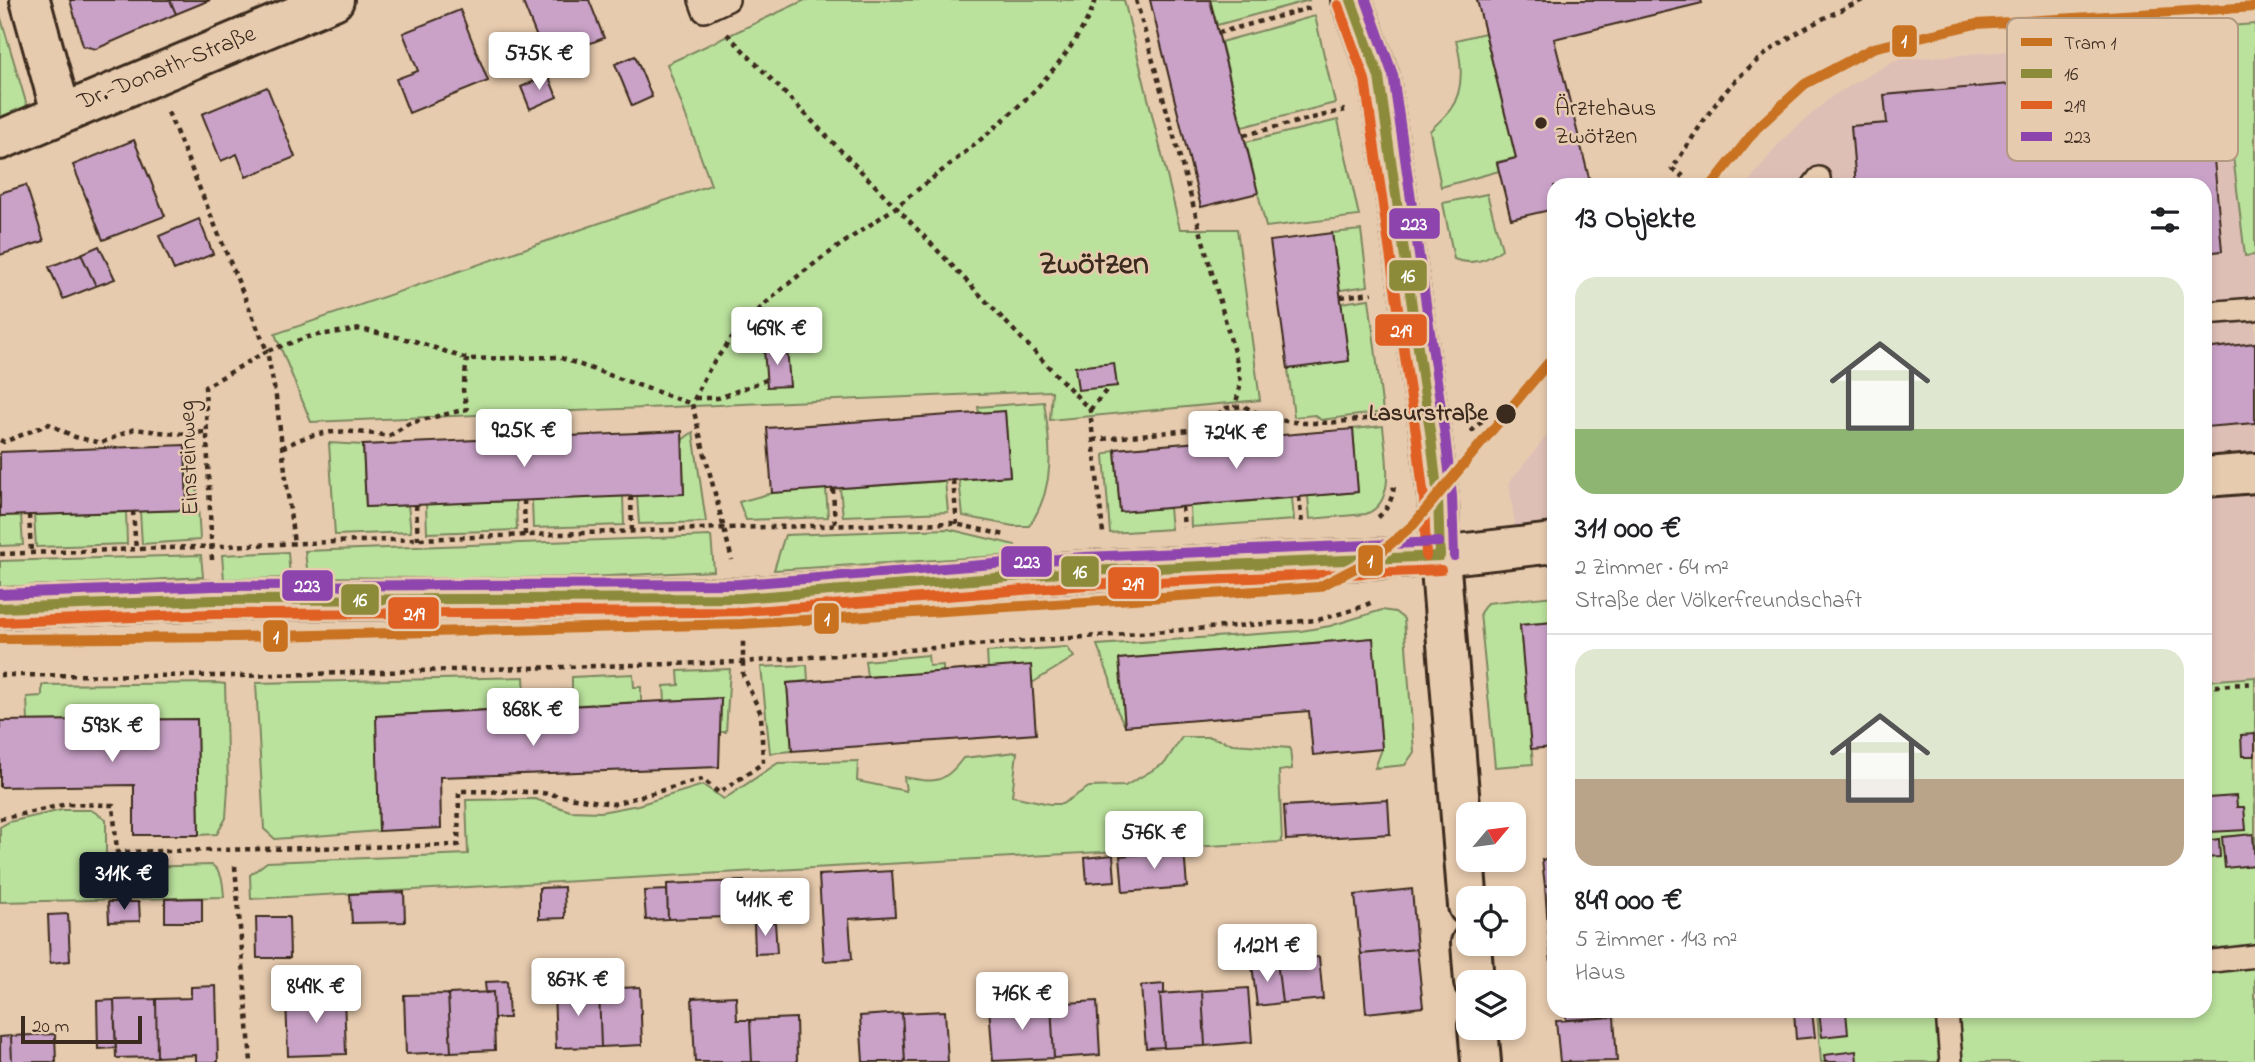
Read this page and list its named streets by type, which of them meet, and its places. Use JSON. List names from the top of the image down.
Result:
{
  "streets": {
    "main road": ["Dr.-Donath-Straße"],
    "path": ["Einsteinweg"]
  },
  "districts": ["Zwötzen"],
  "places": ["Ärztehaus Zwötzen", "Lasurstraße"],
  "lines": [
    "transit line 16",
    "transit line 223",
    "transit line 219",
    "tram line 1"
  ],
  "legend": [
    "Tram 1",
    "16",
    "219",
    "223"
  ],
  "scale_bar": "20 m",
  "north": "top right",
  "page": {
    "price": [
      "575K €",
      "469K €",
      "925K €",
      "724K €",
      "868K €",
      "593K €",
      "576K €",
      "311K €",
      "411K €",
      "1.12M €",
      "867K €",
      "849K €",
      "716K €"
    ],
    "heading": "13 Objekte",
    "list": [
      {
        "name": "311 000 €",
        "note": "2 Zimmer · 64 m² · Straße der Völkerfreundschaft"
      },
      {
        "name": "849 000 €",
        "note": "5 Zimmer · 143 m² · Haus"
      }
    ],
    "scale": "20 m"
  }
}
